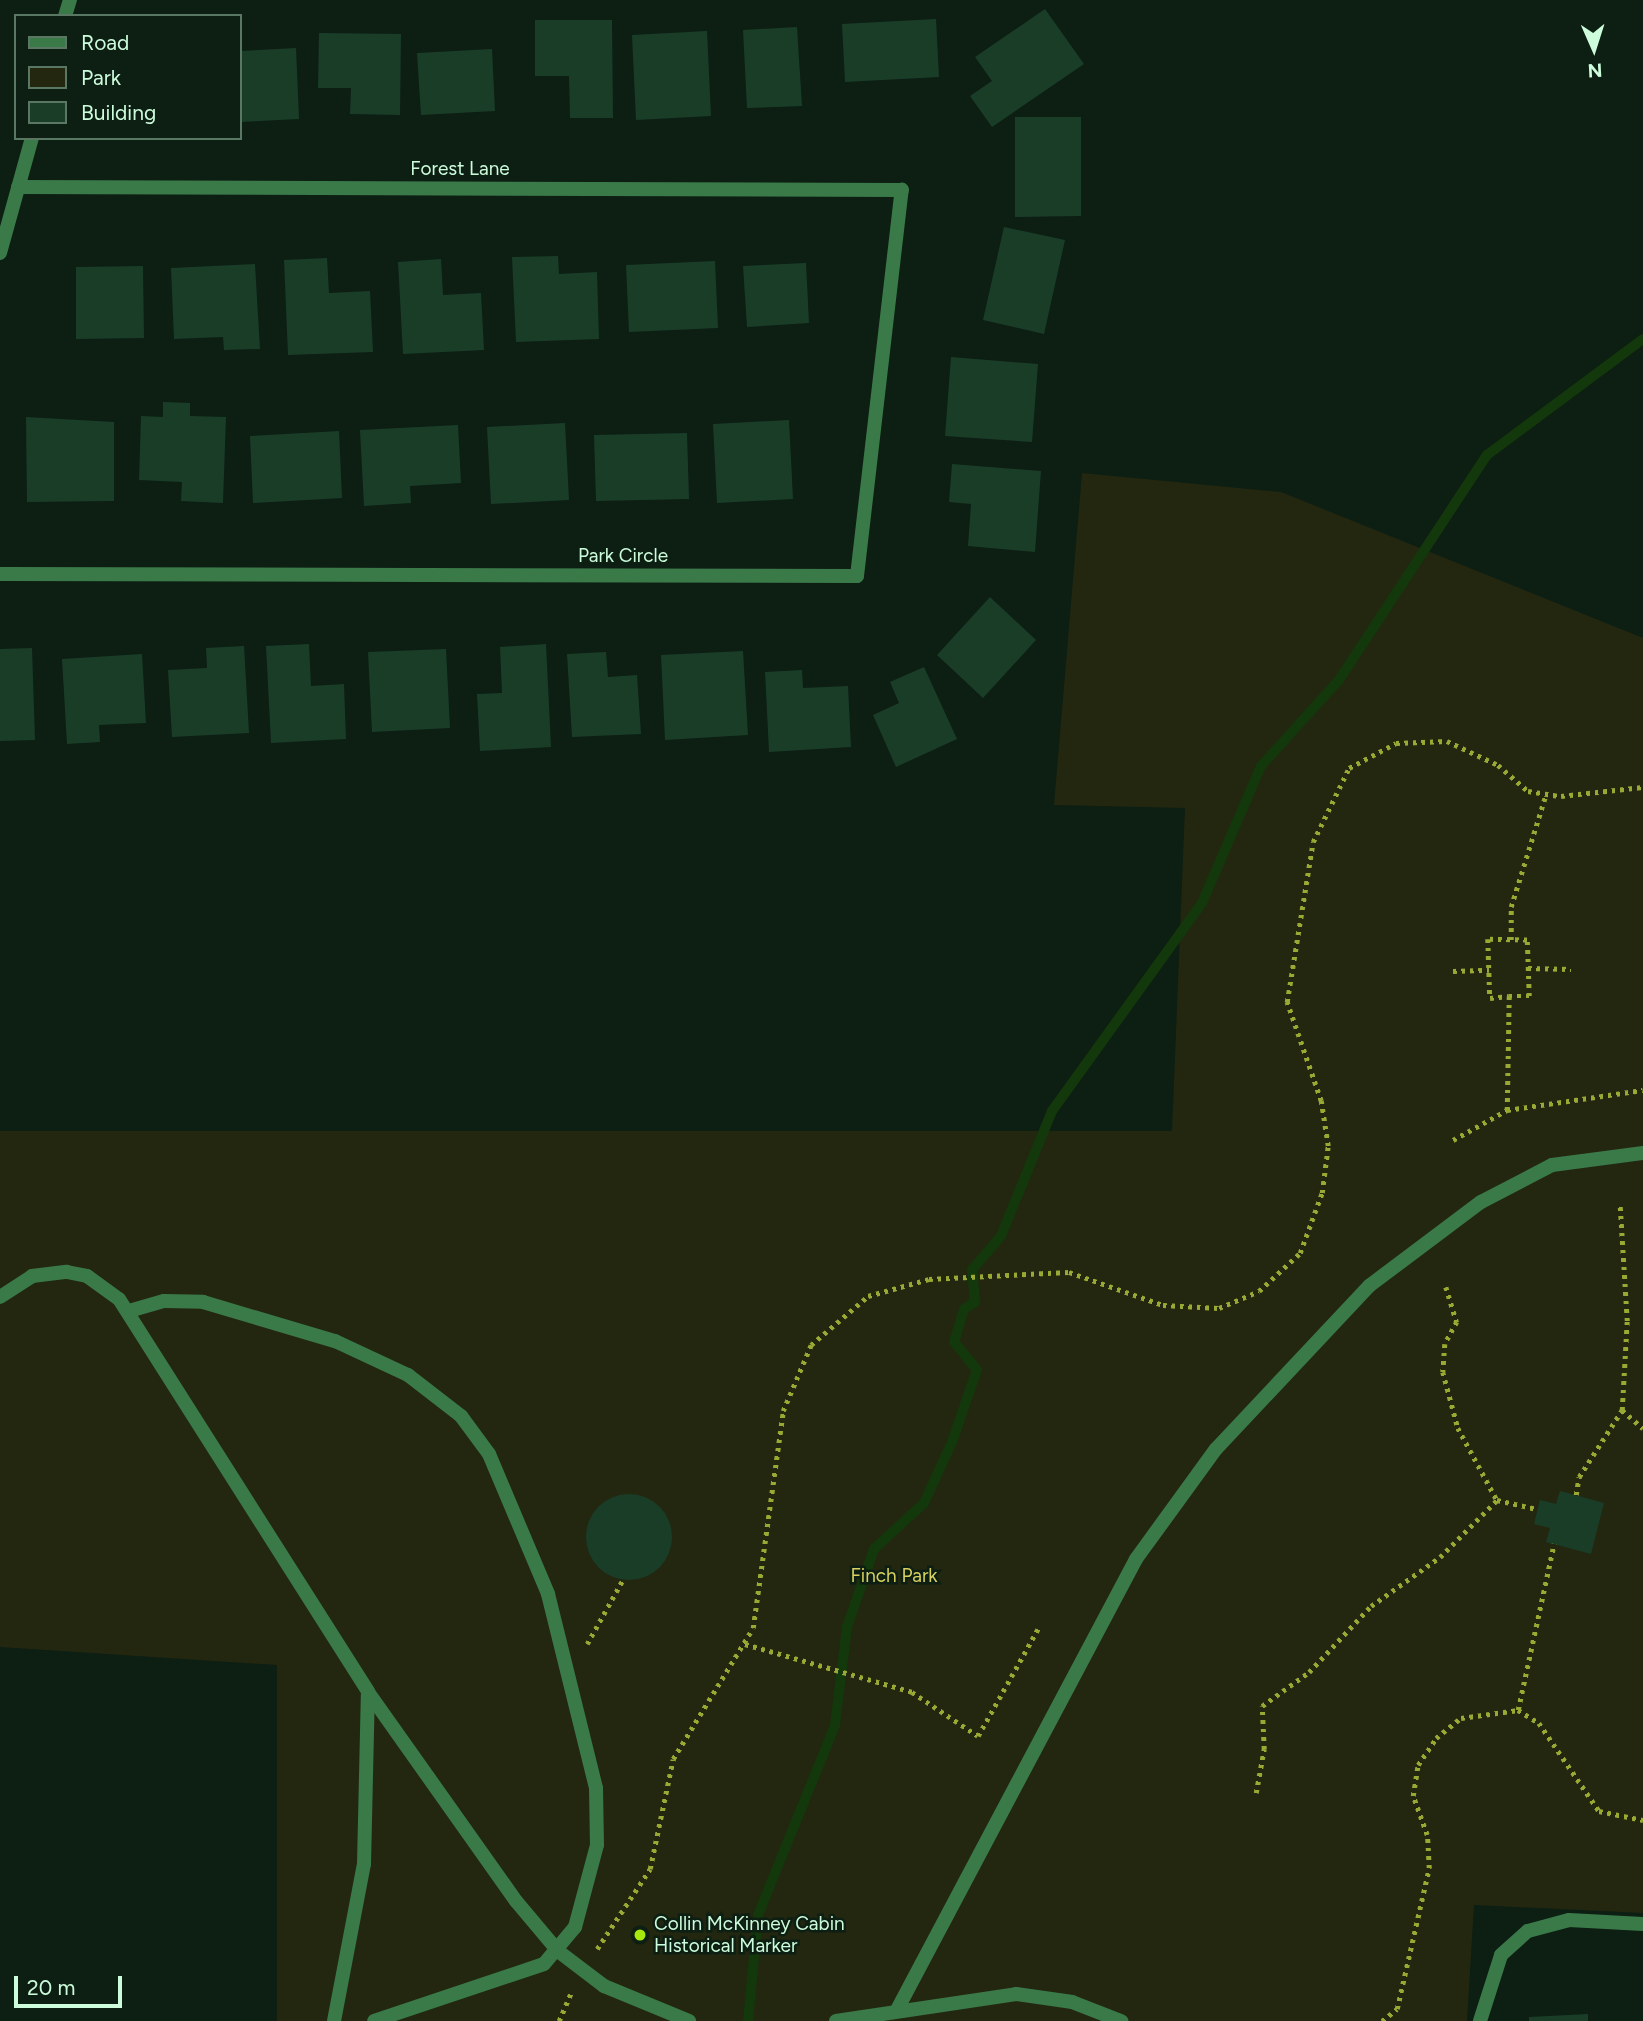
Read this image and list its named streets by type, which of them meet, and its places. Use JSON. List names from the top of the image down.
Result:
{
  "streets": {
    "street": ["Forest Lane", "Park Circle"]
  },
  "crossings": [
    ["Forest Lane", "Park Circle"]
  ],
  "parks": ["Finch Park"],
  "places": ["Collin McKinney Cabin Historical Marker"],
  "legend": ["Road", "Park", "Building"],
  "scale_bar": "20 m",
  "north": "bottom"
}
